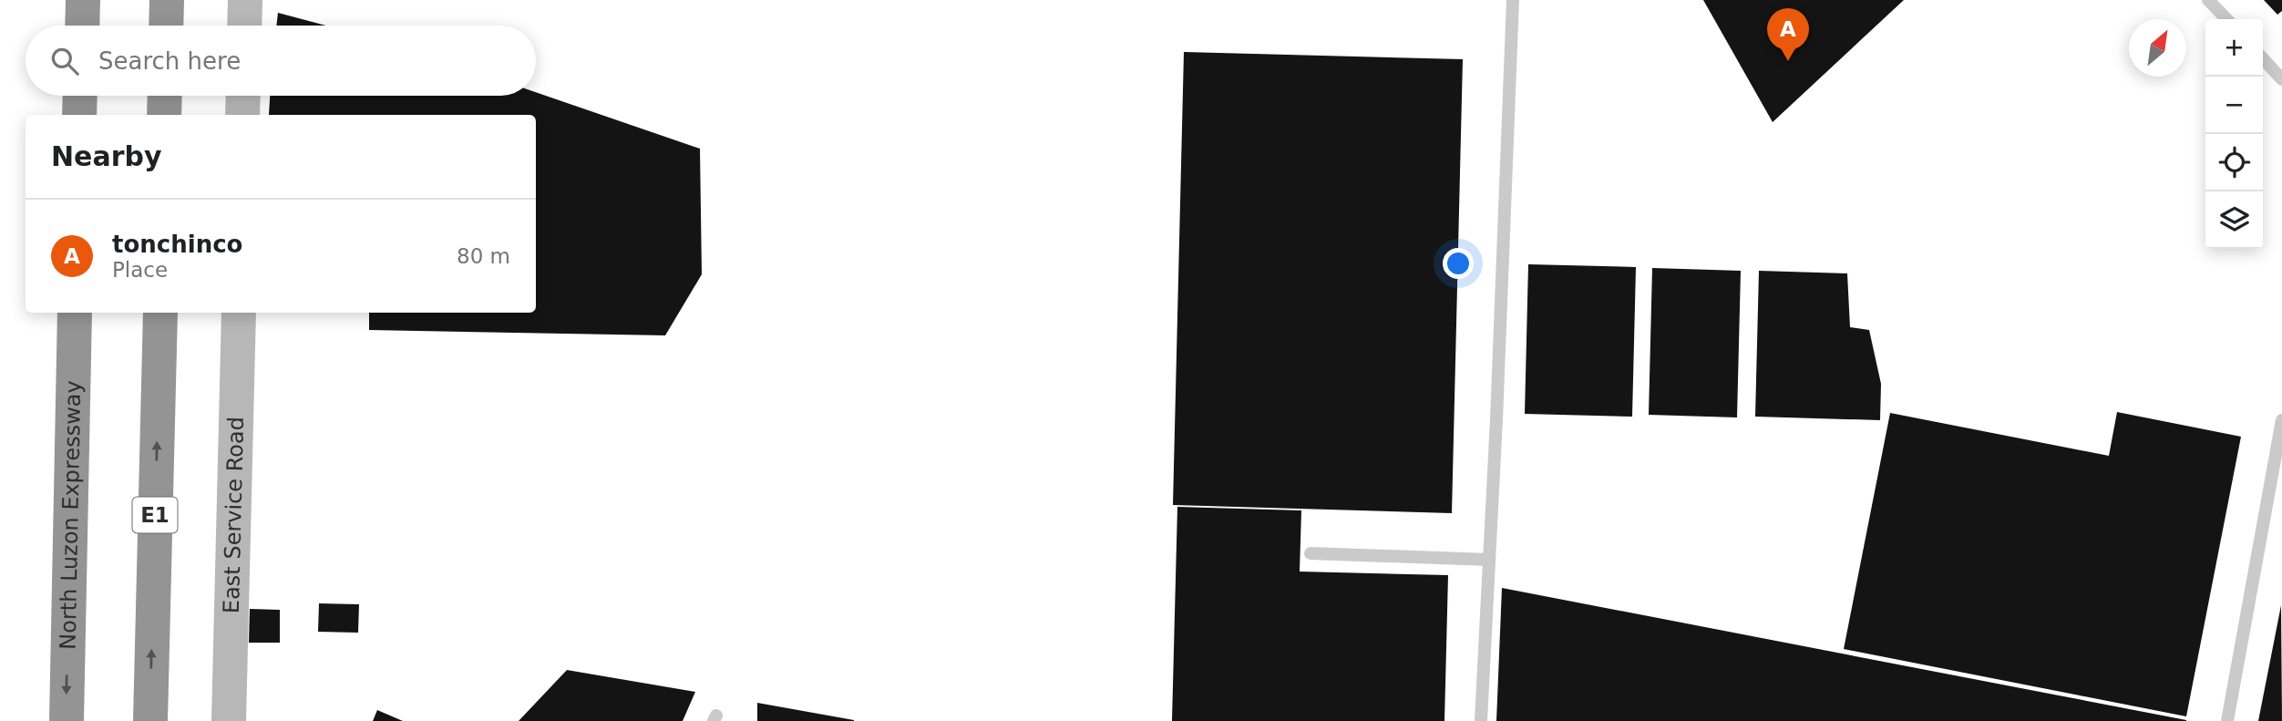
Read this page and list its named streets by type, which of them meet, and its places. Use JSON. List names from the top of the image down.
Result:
{
  "streets": {
    "highway": ["North Luzon Expressway", "E1"],
    "street": ["East Service Road"]
  },
  "north": "top right",
  "page": {
    "pins": "A",
    "map_buttons": ["+", "−"],
    "search": "Search here",
    "heading": "Nearby",
    "list": [
      {
        "mark": "A",
        "name": "tonchinco",
        "note": "Place",
        "value": "80 m"
      }
    ]
  }
}
